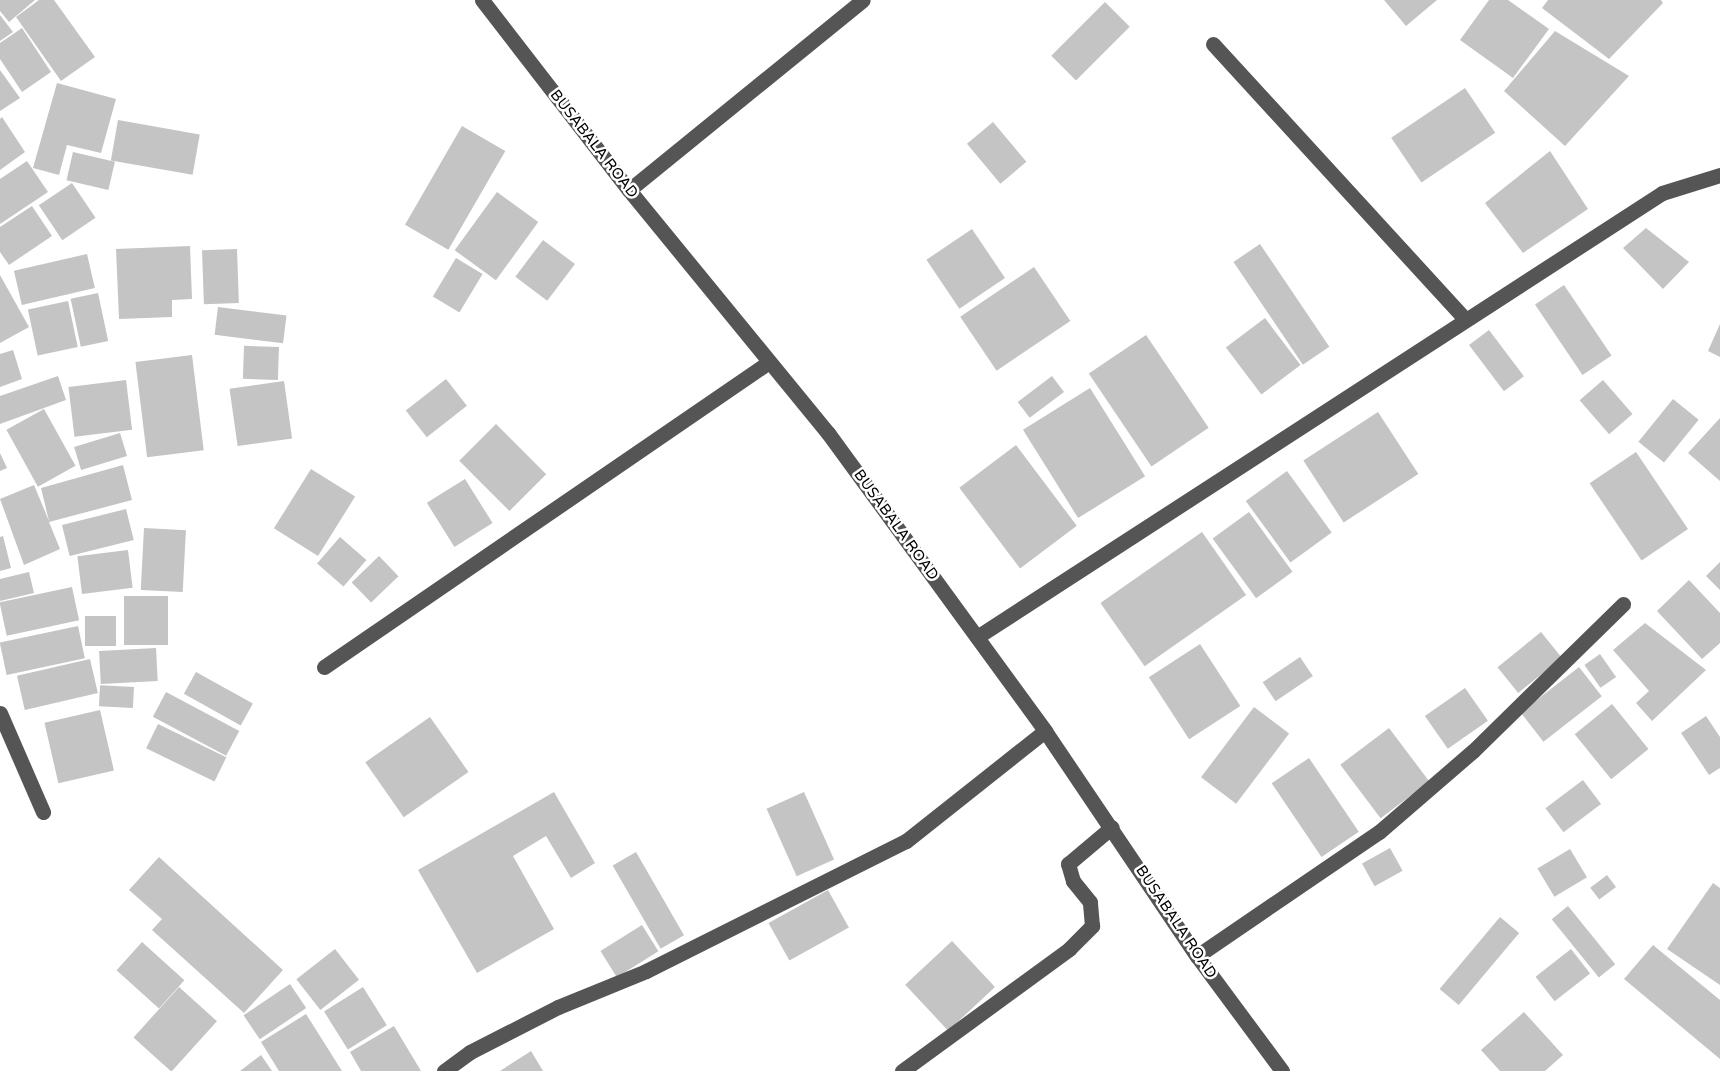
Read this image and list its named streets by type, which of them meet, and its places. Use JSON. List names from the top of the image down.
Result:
{
  "streets": {
    "street": ["BUSABALA ROAD"]
  }
}
